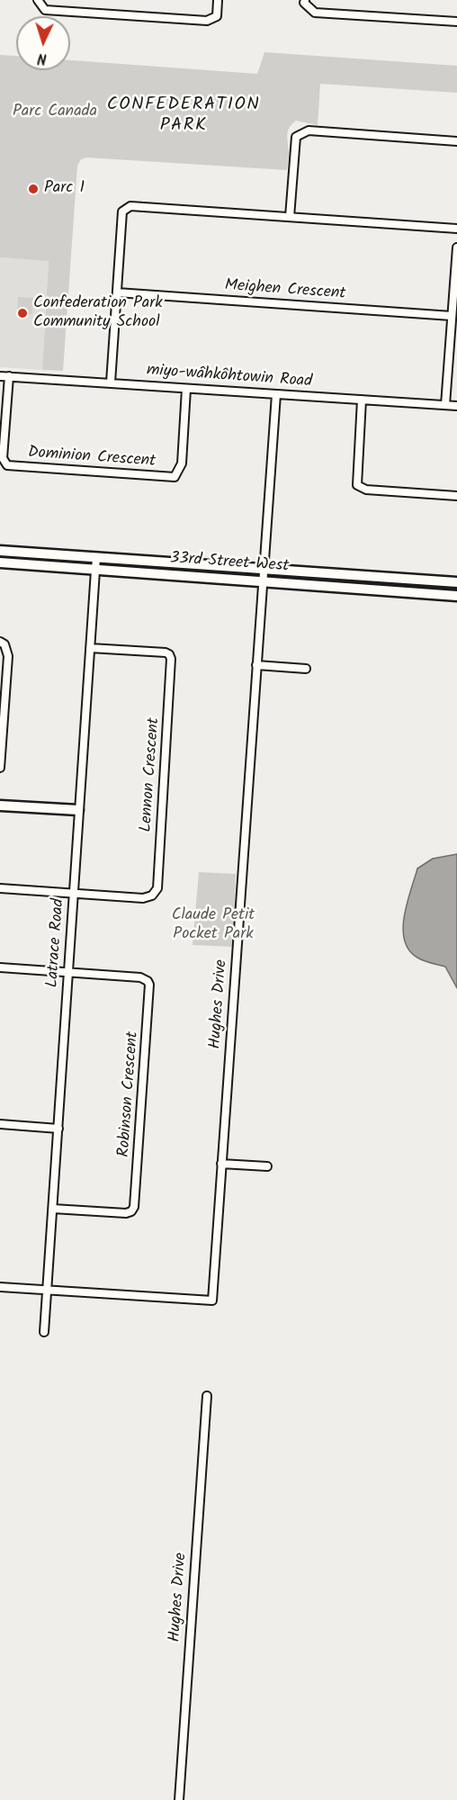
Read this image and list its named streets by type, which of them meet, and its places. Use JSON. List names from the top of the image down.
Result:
{
  "streets": {
    "main road": ["33rd Street West"],
    "street": [
      "Meighen Crescent",
      "miyo-wâhkôhtowin Road",
      "Dominion Crescent",
      "Lennon Crescent",
      "Latrace Road",
      "Hughes Drive",
      "Robinson Crescent"
    ]
  },
  "crossings": [
    ["miyo-wâhkôhtowin Road", "Dominion Crescent"],
    ["miyo-wâhkôhtowin Road", "Hughes Drive"],
    ["33rd Street West", "Latrace Road"],
    ["33rd Street West", "Hughes Drive"],
    ["Lennon Crescent", "Latrace Road"],
    ["Latrace Road", "Hughes Drive"],
    ["Latrace Road", "Robinson Crescent"]
  ],
  "districts": ["CONFEDERATION PARK"],
  "parks": ["Parc Canada", "Claude Petit Pocket Park"],
  "places": ["Parc 1", "Confederation Park Community School"],
  "north": "bottom"
}
